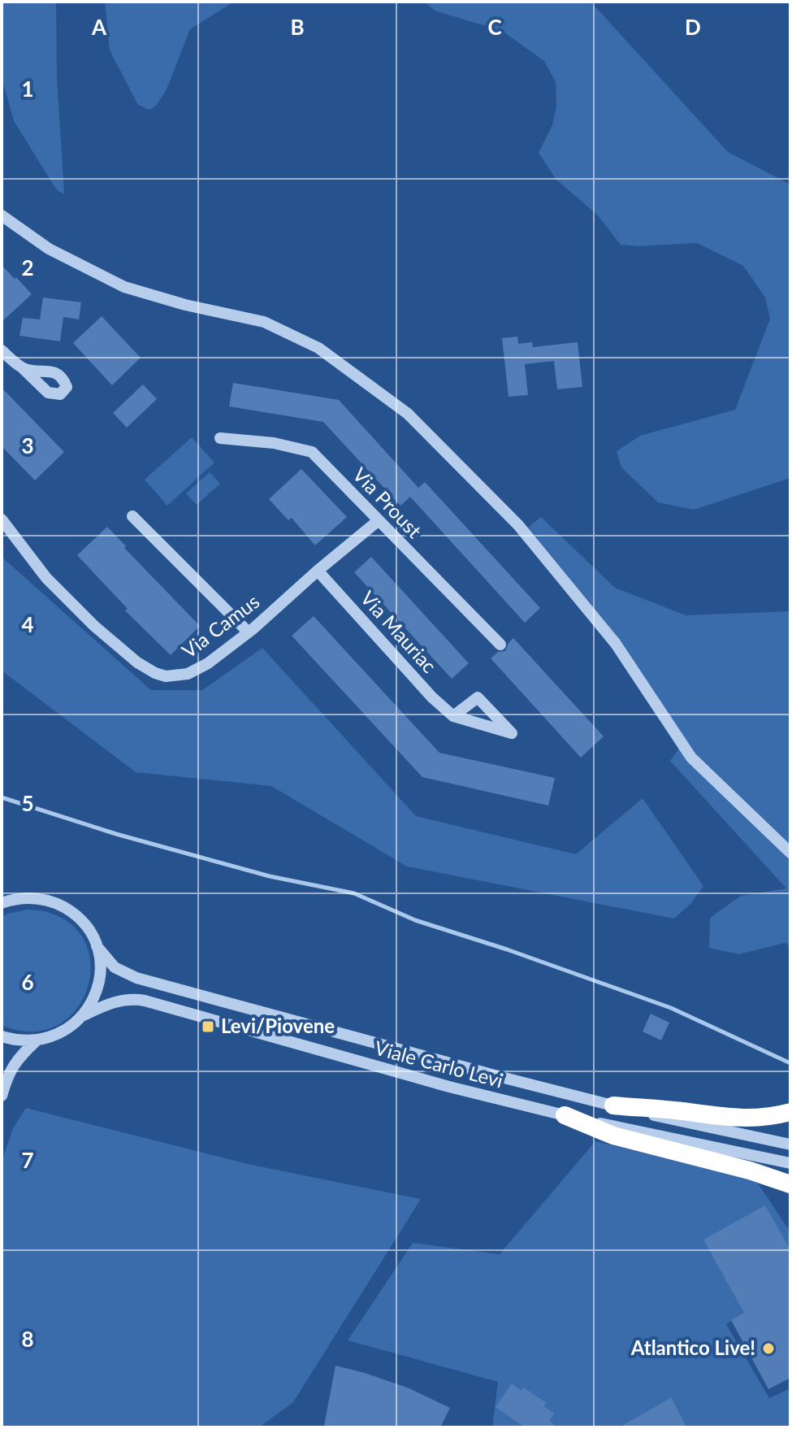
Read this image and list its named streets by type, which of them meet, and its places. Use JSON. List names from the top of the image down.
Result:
{
  "streets": {
    "street": [
      "Via Proust",
      "Via Camus",
      "Via Mauriac",
      "Viale Carlo Levi"
    ]
  },
  "crossings": [
    ["Via Proust", "Via Camus"],
    ["Via Camus", "Via Mauriac"]
  ],
  "places": {
    "transit": ["Levi/Piovene"],
    "other": ["Atlantico Live!"]
  },
  "grid": {
    "columns": [
      "A",
      "B",
      "C",
      "D"
    ],
    "rows": [
      "1",
      "2",
      "3",
      "4",
      "5",
      "6",
      "7",
      "8"
    ]
  }
}
